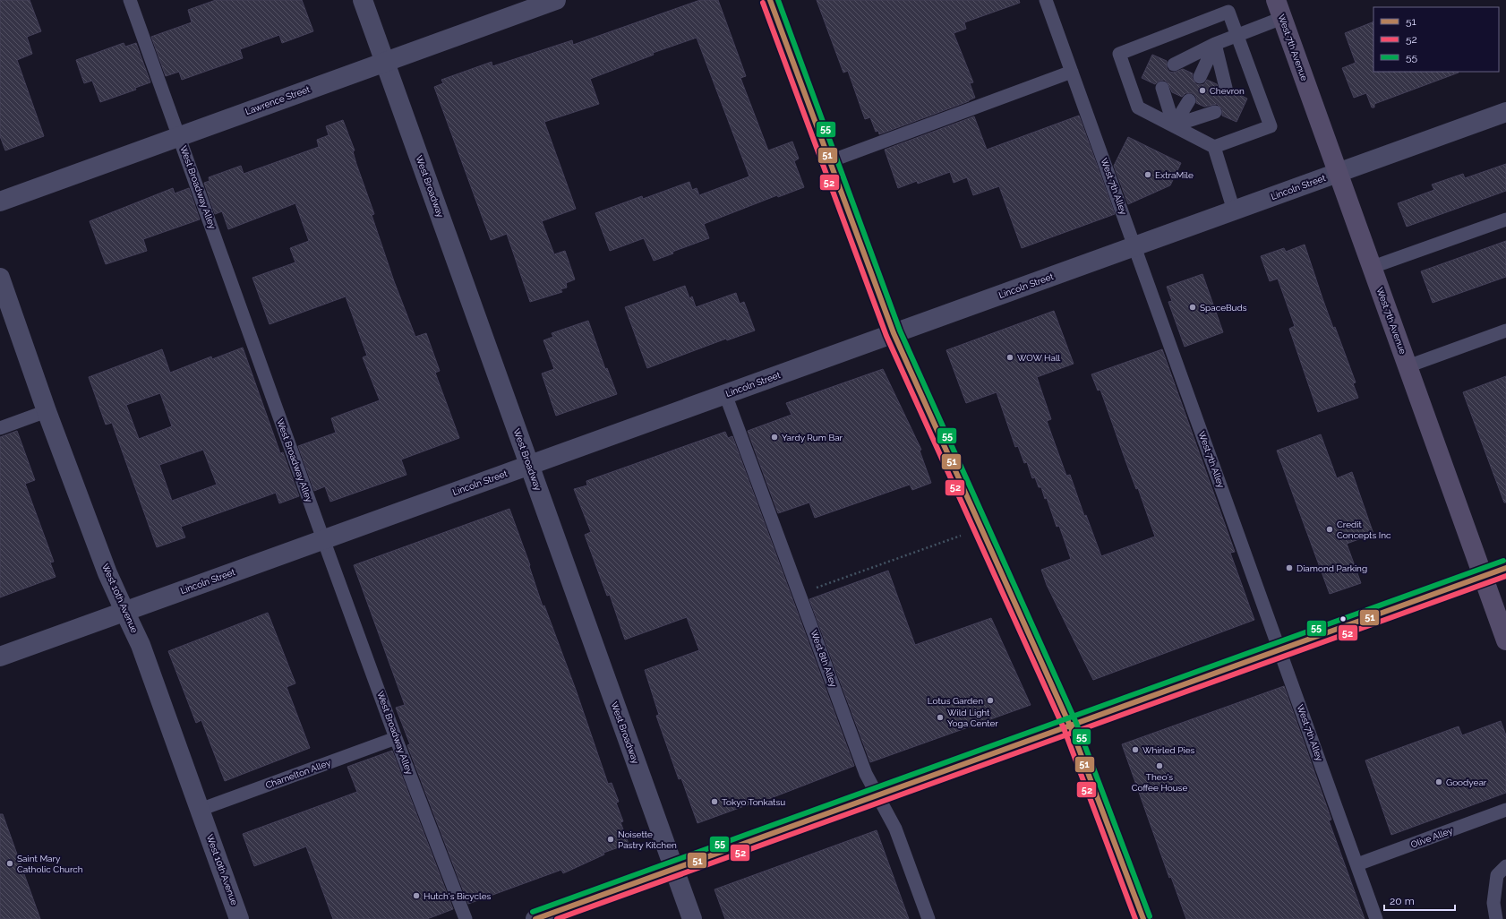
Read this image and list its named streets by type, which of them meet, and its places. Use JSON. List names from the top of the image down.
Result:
{
  "streets": {
    "main road": ["West 7th Avenue"],
    "street": [
      "Lawrence Street",
      "West Broadway",
      "Lincoln Street",
      "West 10th Avenue"
    ],
    "lane": [
      "West 7th Alley",
      "West Broadway Alley",
      "West 8th Alley",
      "Charnelton Alley",
      "Olive Alley"
    ]
  },
  "crossings": [
    ["West 7th Avenue", "Lincoln Street"],
    ["Lawrence Street", "West Broadway"],
    ["Lawrence Street", "West Broadway Alley"],
    ["West Broadway", "Lincoln Street"],
    ["West 7th Alley", "Lincoln Street"],
    ["West 7th Alley", "Olive Alley"],
    ["West Broadway Alley", "Lincoln Street"],
    ["West Broadway Alley", "Charnelton Alley"],
    ["Lincoln Street", "West 10th Avenue"],
    ["Lincoln Street", "West 8th Alley"],
    ["West 10th Avenue", "Charnelton Alley"]
  ],
  "places": [
    "Chevron",
    "ExtraMile",
    "SpaceBuds",
    "WOW Hall",
    "Yardy Rum Bar",
    "Credit Concepts Inc",
    "Diamond Parking",
    "Lotus Garden",
    "Wild Light Yoga Center",
    "Whirled Pies",
    "Theo's Coffee House",
    "Goodyear",
    "Tokyo Tonkatsu",
    "Noisette Pastry Kitchen",
    "Saint Mary Catholic Church",
    "Hutch's Bicycles"
  ],
  "lines": ["transit line 51", "transit line 55", "transit line 52"],
  "legend": ["51", "52", "55"],
  "scale_bar": "20 m"
}
